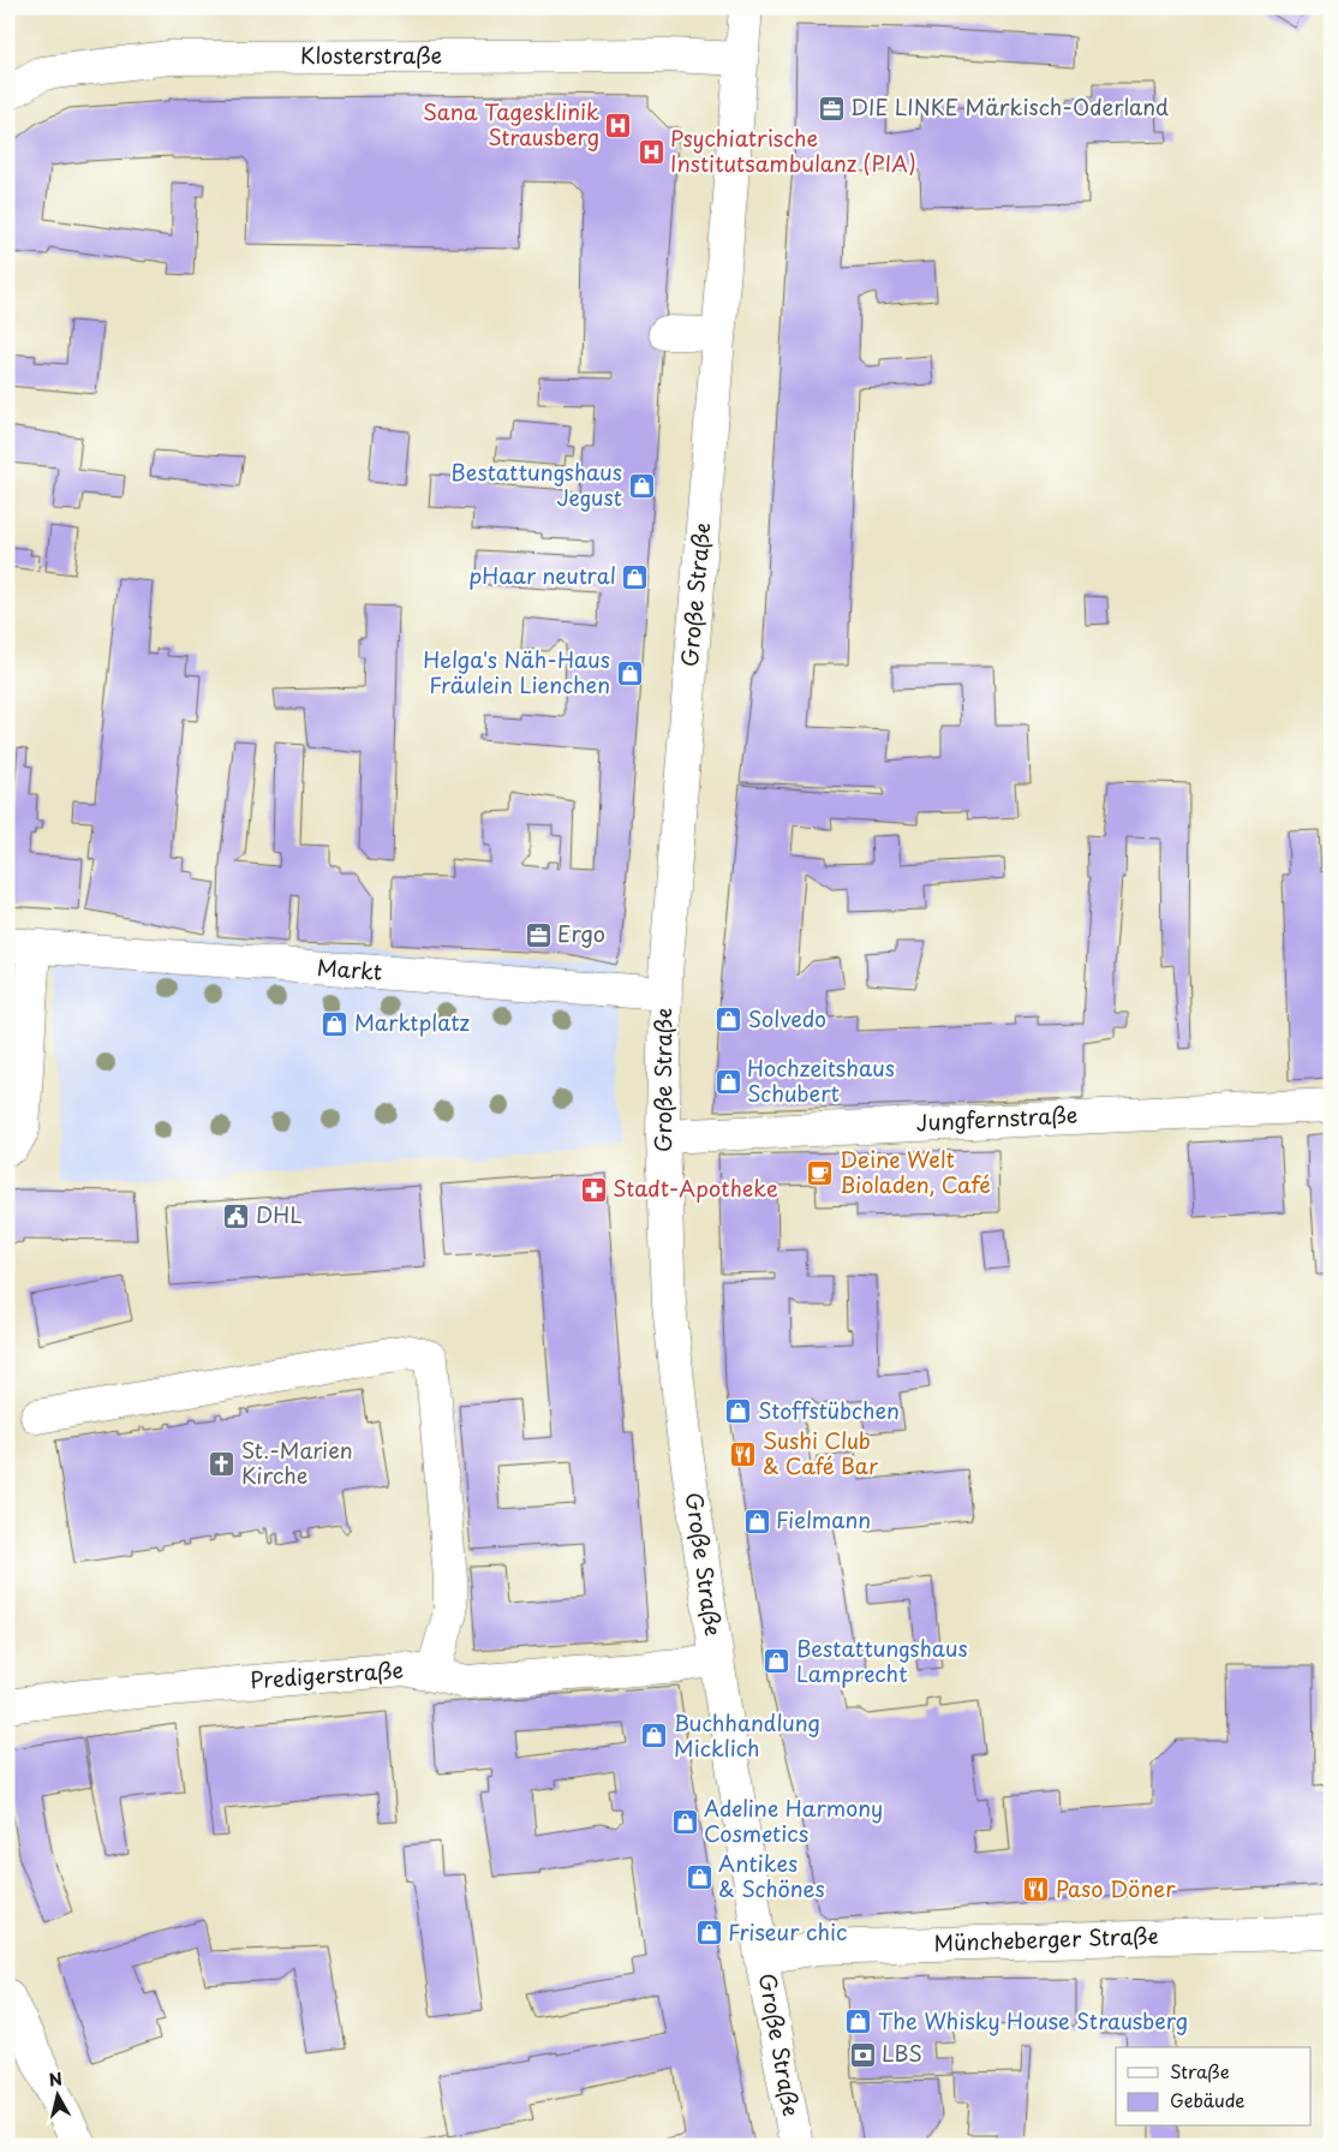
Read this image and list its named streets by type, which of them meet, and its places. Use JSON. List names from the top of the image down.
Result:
{
  "streets": {
    "street": [
      "Klosterstraße",
      "Große Straße",
      "Markt",
      "Jungfernstraße",
      "Predigerstraße",
      "Müncheberger Straße"
    ]
  },
  "crossings": [
    ["Klosterstraße", "Große Straße"],
    ["Große Straße", "Markt"],
    ["Große Straße", "Jungfernstraße"],
    ["Große Straße", "Predigerstraße"],
    ["Große Straße", "Müncheberger Straße"]
  ],
  "places": {
    "office": ["DIE LINKE Märkisch-Oderland", "Ergo"],
    "hospital": ["Sana Tagesklinik Strausberg", "Psychiatrische Institutsambulanz (PIA)"],
    "shop": [
      "Bestattungshaus Jegust",
      "pHaar neutral",
      "Helga's Näh-Haus Fräulein Lienchen",
      "Solvedo",
      "Marktplatz",
      "Hochzeitshaus Schubert",
      "Stoffstübchen",
      "Fielmann",
      "Bestattungshaus Lamprecht",
      "Buchhandlung Micklich",
      "Adeline Harmony Cosmetics",
      "Antikes & Schönes",
      "Friseur chic",
      "The Whisky House Strausberg"
    ],
    "cafe": ["Deine Welt Bioladen, Café"],
    "pharmacy": ["Stadt-Apotheke"],
    "public building": ["DHL"],
    "restaurant": ["Sushi Club & Café Bar", "Paso Döner"],
    "church": ["St.-Marien Kirche"],
    "bank": ["LBS"]
  },
  "legend": ["Straße", "Gebäude"],
  "north": "top"
}
